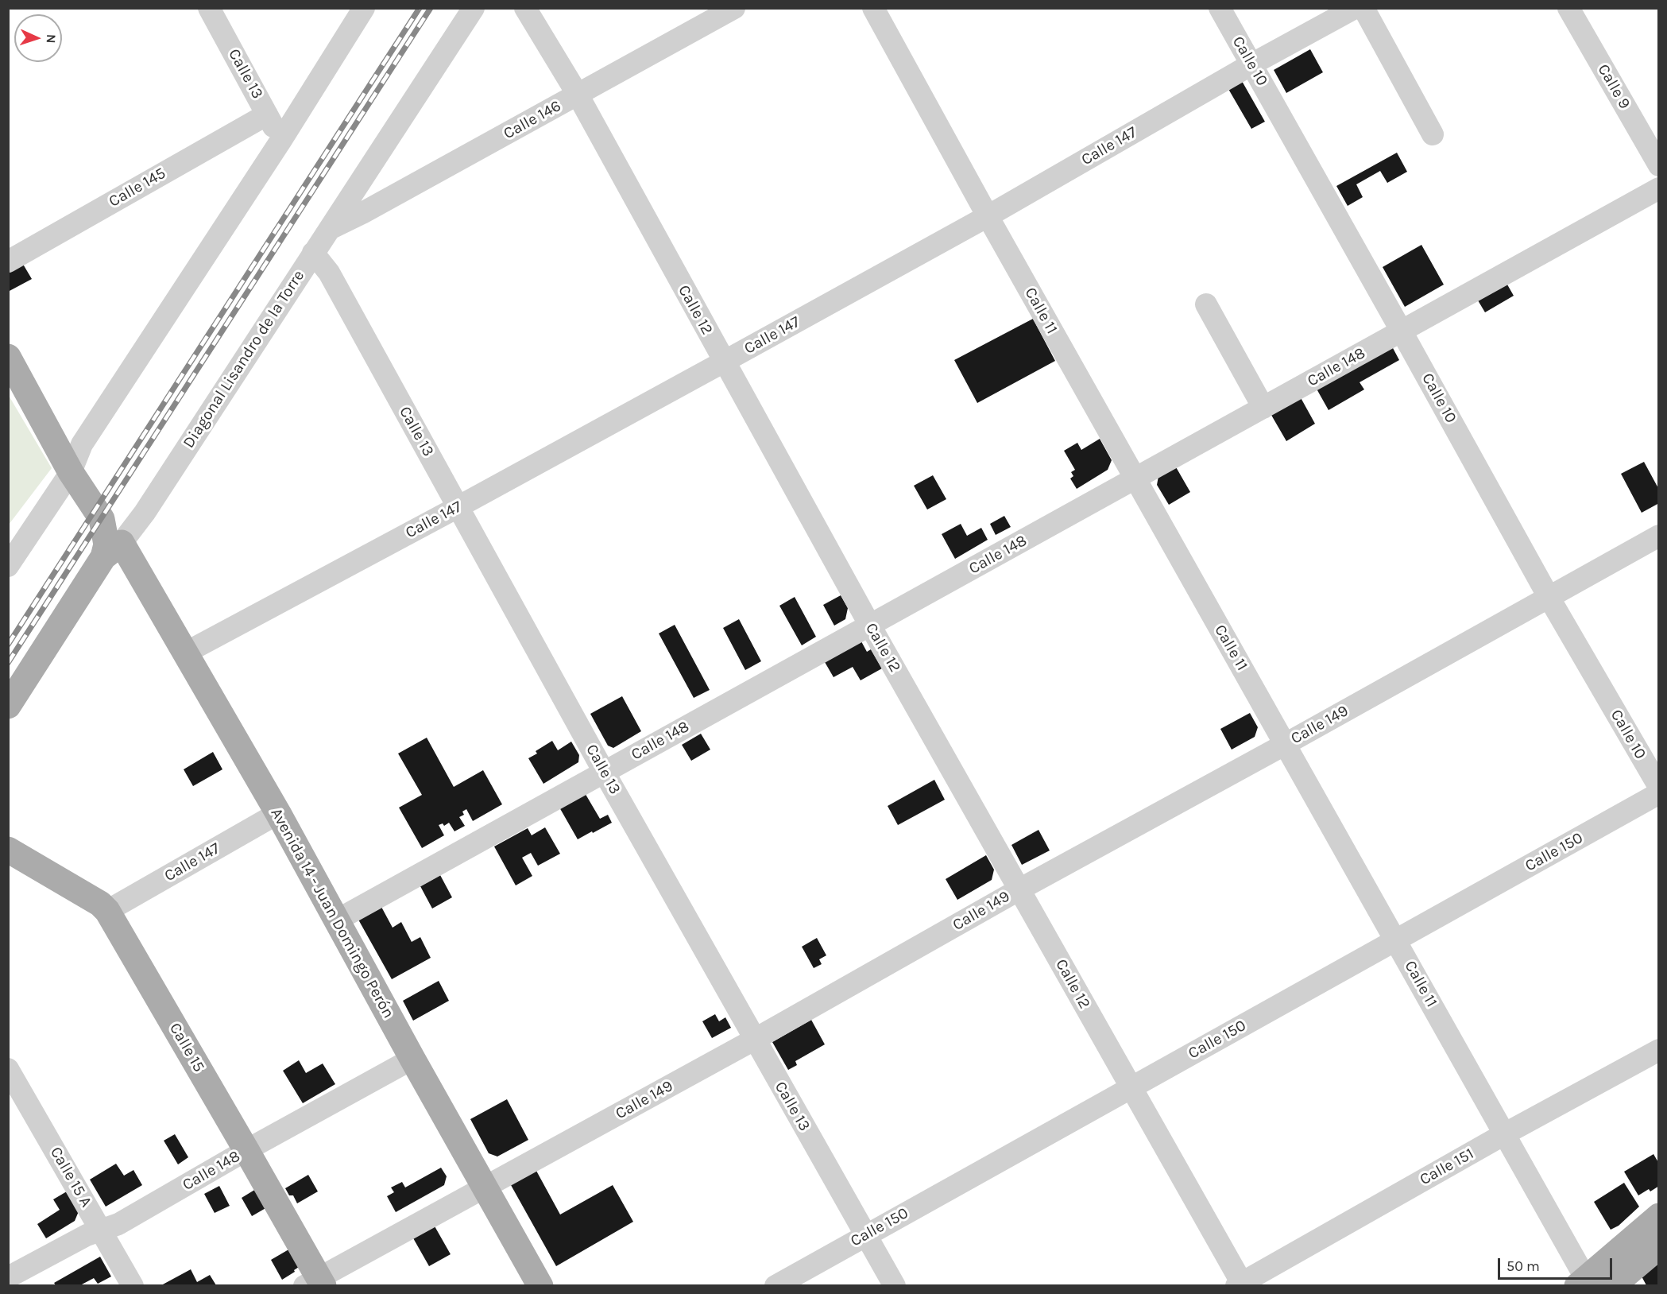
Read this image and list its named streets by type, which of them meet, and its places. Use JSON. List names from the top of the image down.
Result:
{
  "streets": {
    "main road": ["Diagonal Lisandro de la Torre", "Avenida 14 - Juan Domingo Perón", "Calle 15"],
    "street": [
      "Calle 10",
      "Calle 13",
      "Calle 9",
      "Calle 146",
      "Calle 147",
      "Calle 145",
      "Calle 12",
      "Calle 11",
      "Calle 148",
      "Calle 149",
      "Calle 150",
      "Calle 151",
      "Calle 15 A"
    ]
  },
  "crossings": [
    ["Calle 10", "Calle 147"],
    ["Calle 10", "Calle 148"],
    ["Calle 10", "Calle 149"],
    ["Calle 13", "Calle 147"],
    ["Calle 13", "Calle 145"],
    ["Calle 13", "Diagonal Lisandro de la Torre"],
    ["Calle 13", "Calle 148"],
    ["Calle 13", "Calle 149"],
    ["Calle 13", "Calle 150"],
    ["Calle 146", "Calle 12"],
    ["Calle 146", "Diagonal Lisandro de la Torre"],
    ["Calle 147", "Calle 12"],
    ["Calle 147", "Calle 11"],
    ["Calle 147", "Avenida 14 - Juan Domingo Perón"],
    ["Calle 147", "Calle 15"],
    ["Calle 12", "Calle 148"],
    ["Calle 12", "Calle 149"],
    ["Calle 12", "Calle 150"],
    ["Calle 12", "Calle 151"],
    ["Calle 11", "Calle 148"],
    ["Calle 11", "Calle 149"],
    ["Calle 11", "Calle 150"],
    ["Calle 11", "Calle 151"],
    ["Diagonal Lisandro de la Torre", "Avenida 14 - Juan Domingo Perón"],
    ["Calle 148", "Avenida 14 - Juan Domingo Perón"],
    ["Calle 148", "Calle 15"],
    ["Calle 148", "Calle 15 A"],
    ["Calle 149", "Avenida 14 - Juan Domingo Perón"],
    ["Calle 149", "Calle 15"]
  ],
  "scale_bar": "50 m",
  "north": "right"
}
